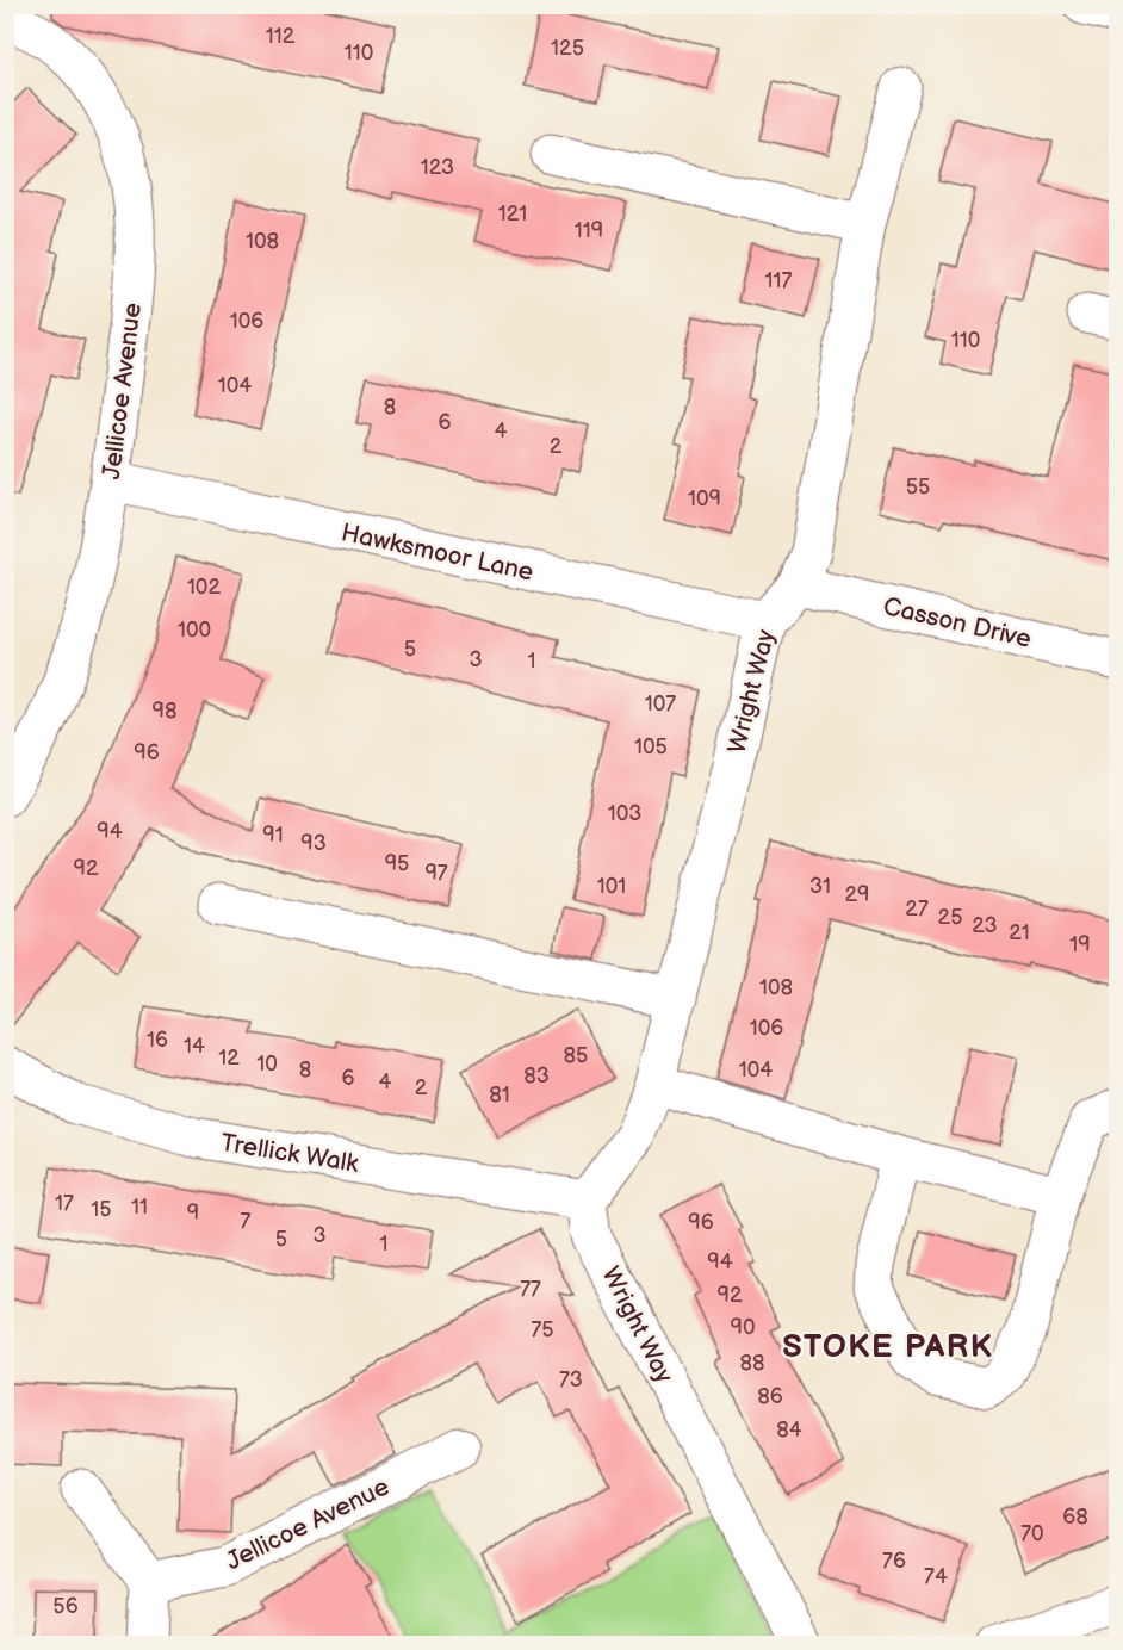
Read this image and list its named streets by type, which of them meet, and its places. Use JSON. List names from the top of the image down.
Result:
{
  "streets": {
    "street": [
      "Jellicoe Avenue",
      "Hawksmoor Lane",
      "Casson Drive",
      "Wright Way",
      "Trellick Walk"
    ]
  },
  "crossings": [
    ["Jellicoe Avenue", "Hawksmoor Lane"],
    ["Hawksmoor Lane", "Wright Way"],
    ["Casson Drive", "Wright Way"],
    ["Wright Way", "Trellick Walk"]
  ],
  "districts": ["STOKE PARK"],
  "house_numbers": [
    "112",
    "125",
    "110",
    "123",
    "121",
    "119",
    "108",
    "117",
    "106",
    "110",
    "104",
    "8",
    "6",
    "4",
    "2",
    "55",
    "109",
    "102",
    "100",
    "5",
    "3",
    "1",
    "107",
    "98",
    "105",
    "96",
    "103",
    "94",
    "91",
    "93",
    "95",
    "92",
    "97",
    "101",
    "31",
    "29",
    "27",
    "25",
    "23",
    "21",
    "19",
    "108",
    "106",
    "16",
    "14",
    "85",
    "12",
    "10",
    "8",
    "104",
    "83",
    "6",
    "4",
    "2",
    "81",
    "17",
    "11",
    "15",
    "9",
    "7",
    "96",
    "3",
    "5",
    "1",
    "94",
    "77",
    "92",
    "90",
    "75",
    "88",
    "73",
    "86",
    "84",
    "68",
    "70",
    "76",
    "74",
    "56"
  ]
}
